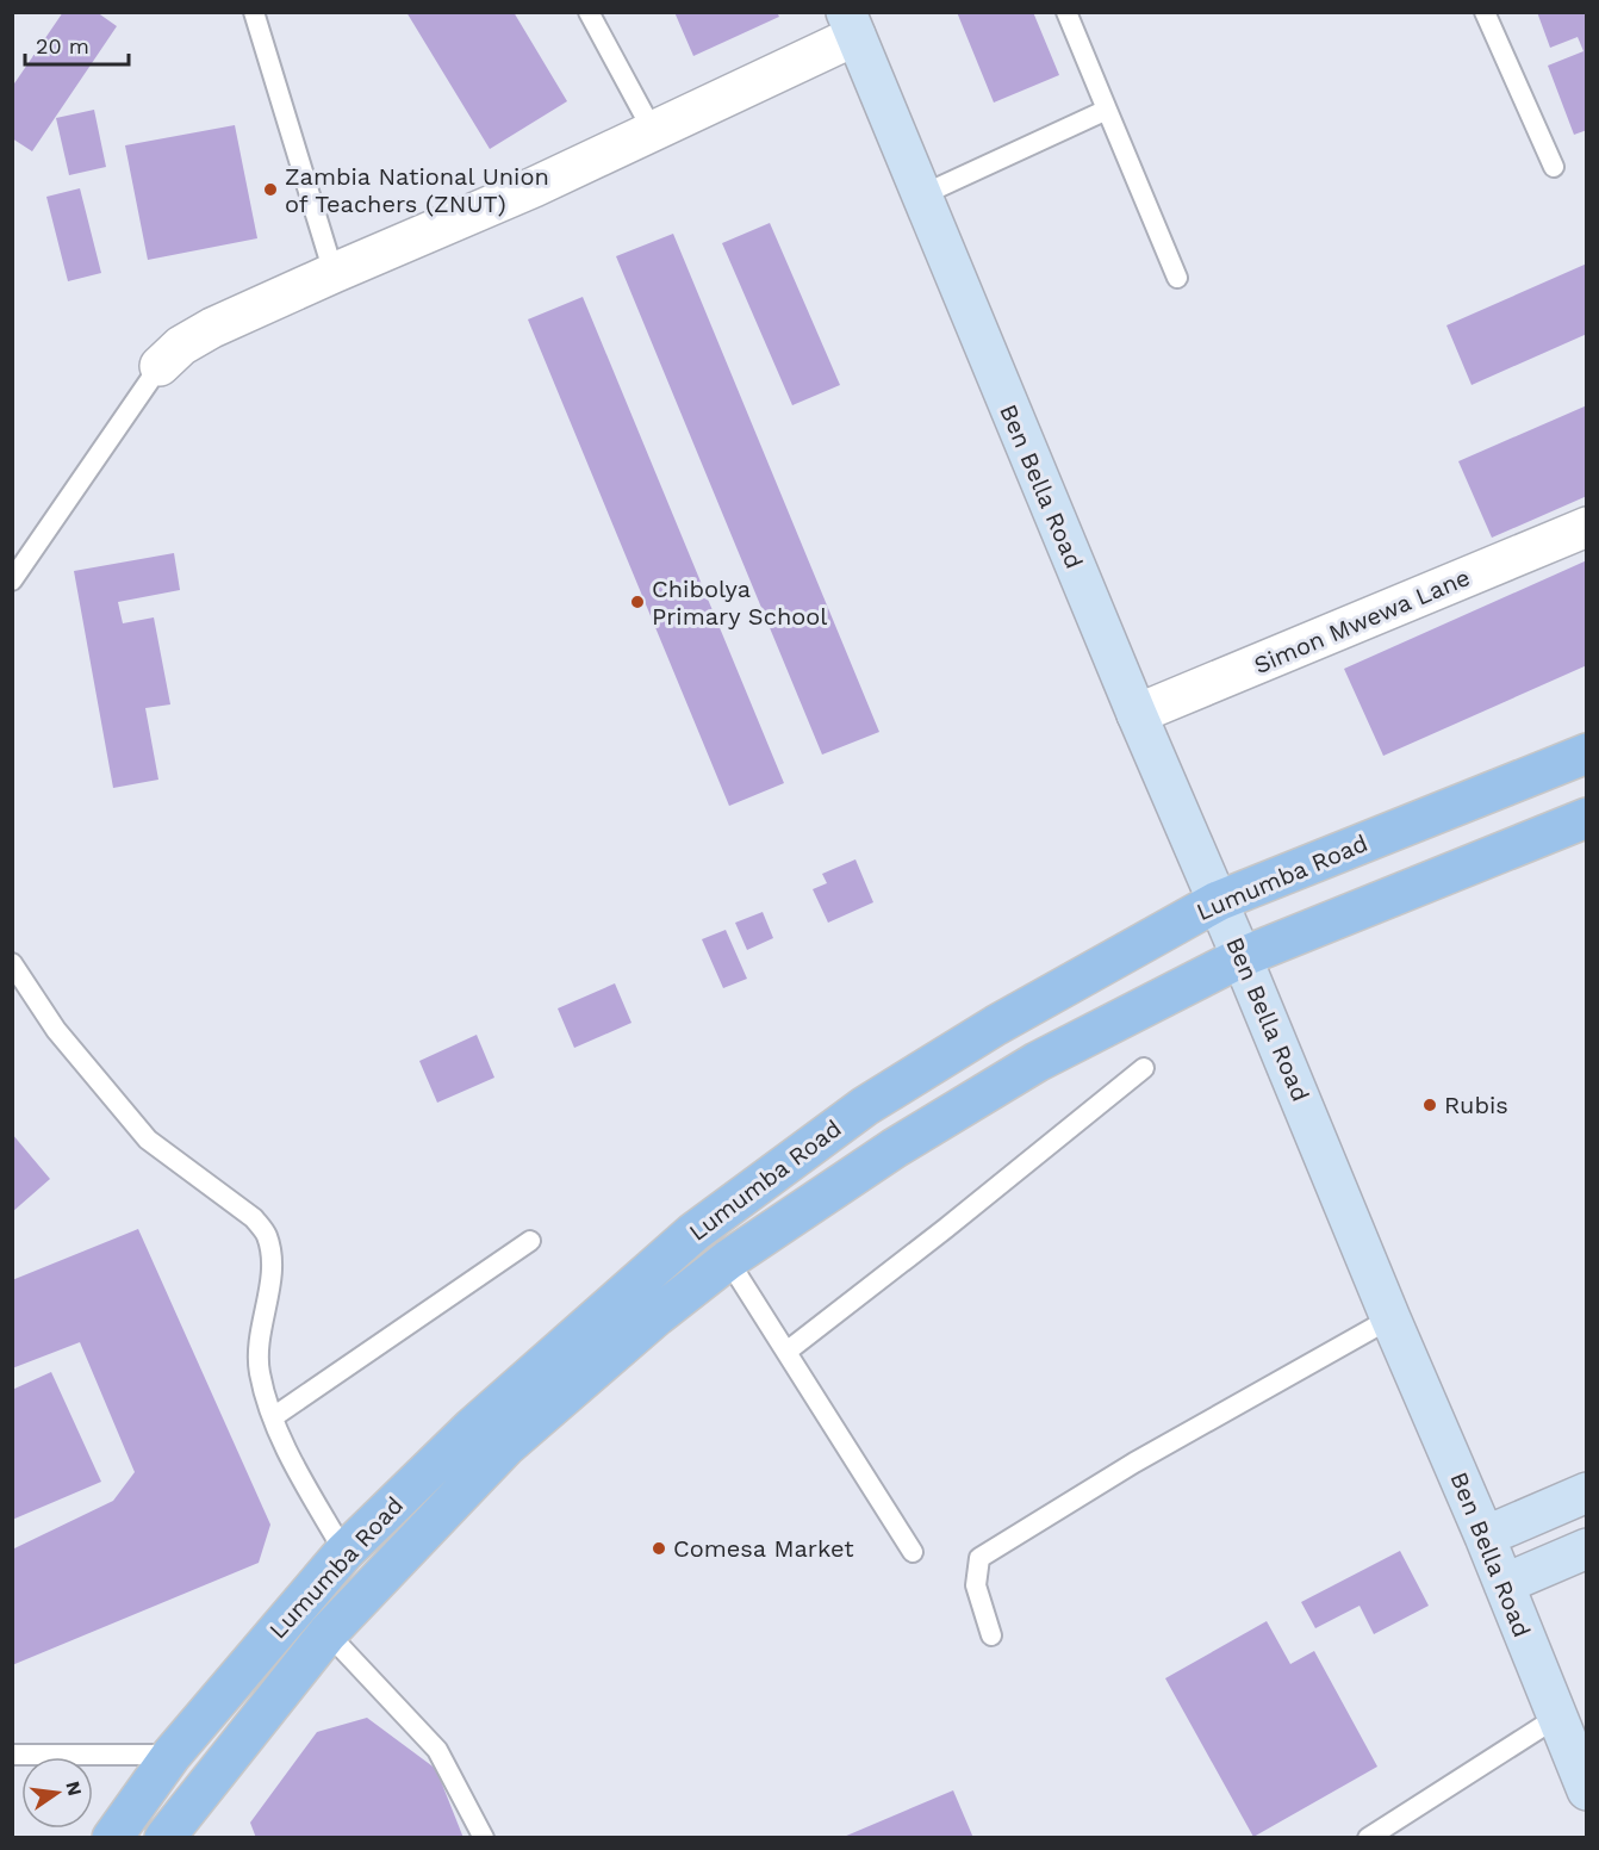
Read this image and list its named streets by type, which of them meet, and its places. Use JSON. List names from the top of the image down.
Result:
{
  "streets": {
    "main road": ["Ben Bella Road", "Lumumba Road"],
    "street": ["Simon Mwewa Lane"]
  },
  "crossings": [
    ["Ben Bella Road", "Simon Mwewa Lane"],
    ["Ben Bella Road", "Lumumba Road"]
  ],
  "places": [
    "Zambia National Union of Teachers (ZNUT)",
    "Chibolya Primary School",
    "Rubis",
    "Comesa Market"
  ],
  "scale_bar": "20 m",
  "north": "right"
}
